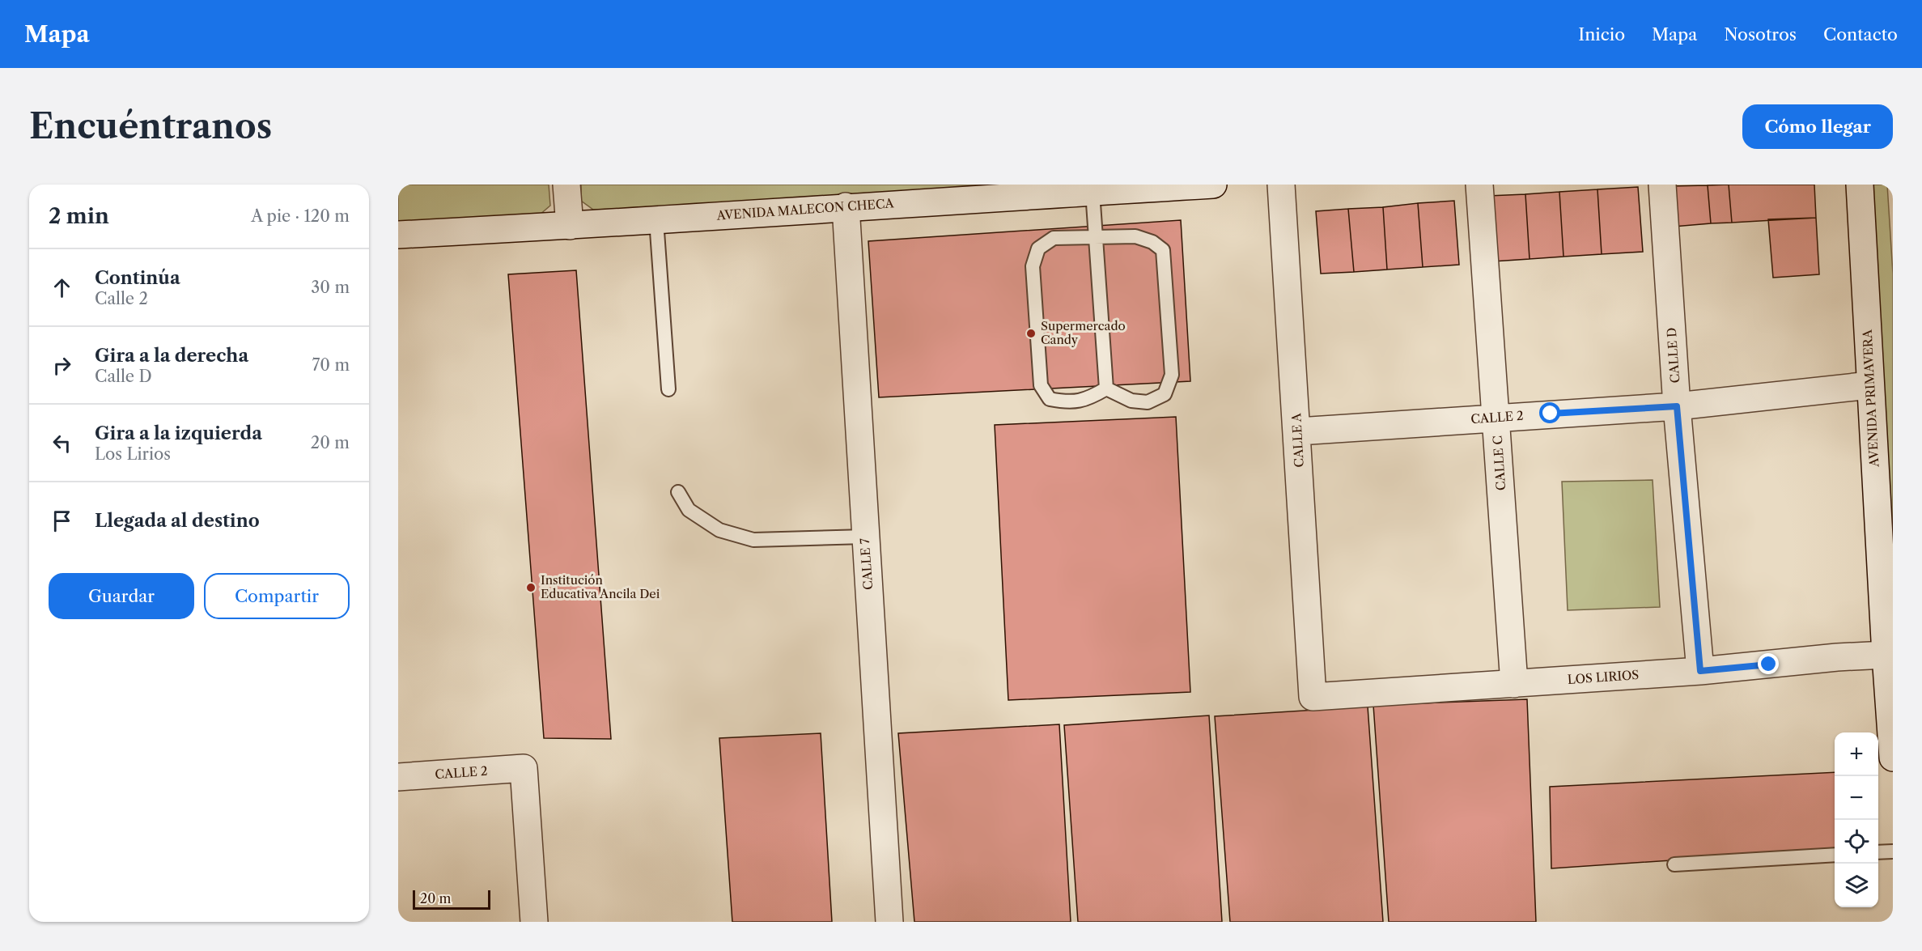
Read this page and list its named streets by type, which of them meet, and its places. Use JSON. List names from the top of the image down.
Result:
{
  "streets": {
    "street": [
      "AVENIDA MALECON CHECA",
      "CALLE D",
      "AVENIDA PRIMAVERA",
      "CALLE 2",
      "CALLE A",
      "CALLE C",
      "CALLE 7",
      "LOS LIRIOS"
    ]
  },
  "crossings": [
    ["AVENIDA MALECON CHECA", "CALLE 7"],
    ["CALLE D", "CALLE 2"],
    ["CALLE D", "LOS LIRIOS"],
    ["AVENIDA PRIMAVERA", "CALLE 2"],
    ["AVENIDA PRIMAVERA", "LOS LIRIOS"],
    ["CALLE 2", "CALLE A"],
    ["CALLE 2", "CALLE C"],
    ["CALLE A", "LOS LIRIOS"],
    ["CALLE C", "LOS LIRIOS"]
  ],
  "places": ["Supermercado Candy", "Institución Educativa Ancila Dei"],
  "scale_bar": "20 m",
  "page": {
    "header": "Mapa",
    "nav": [
      "Inicio",
      "Mapa",
      "Nosotros",
      "Contacto"
    ],
    "buttons": [
      "Cómo llegar",
      ["Guardar", "Compartir"]
    ],
    "title": "Encuéntranos",
    "heading": ["2 min", "A pie · 120 m"],
    "list": [
      ["Continúa", "Calle 2", "30 m"],
      ["Gira a la derecha", "Calle D", "70 m"],
      ["Gira a la izquierda", "Los Lirios", "20 m"],
      "Llegada al destino"
    ],
    "map_buttons": ["+", "−"],
    "scale": "20 m"
  }
}
